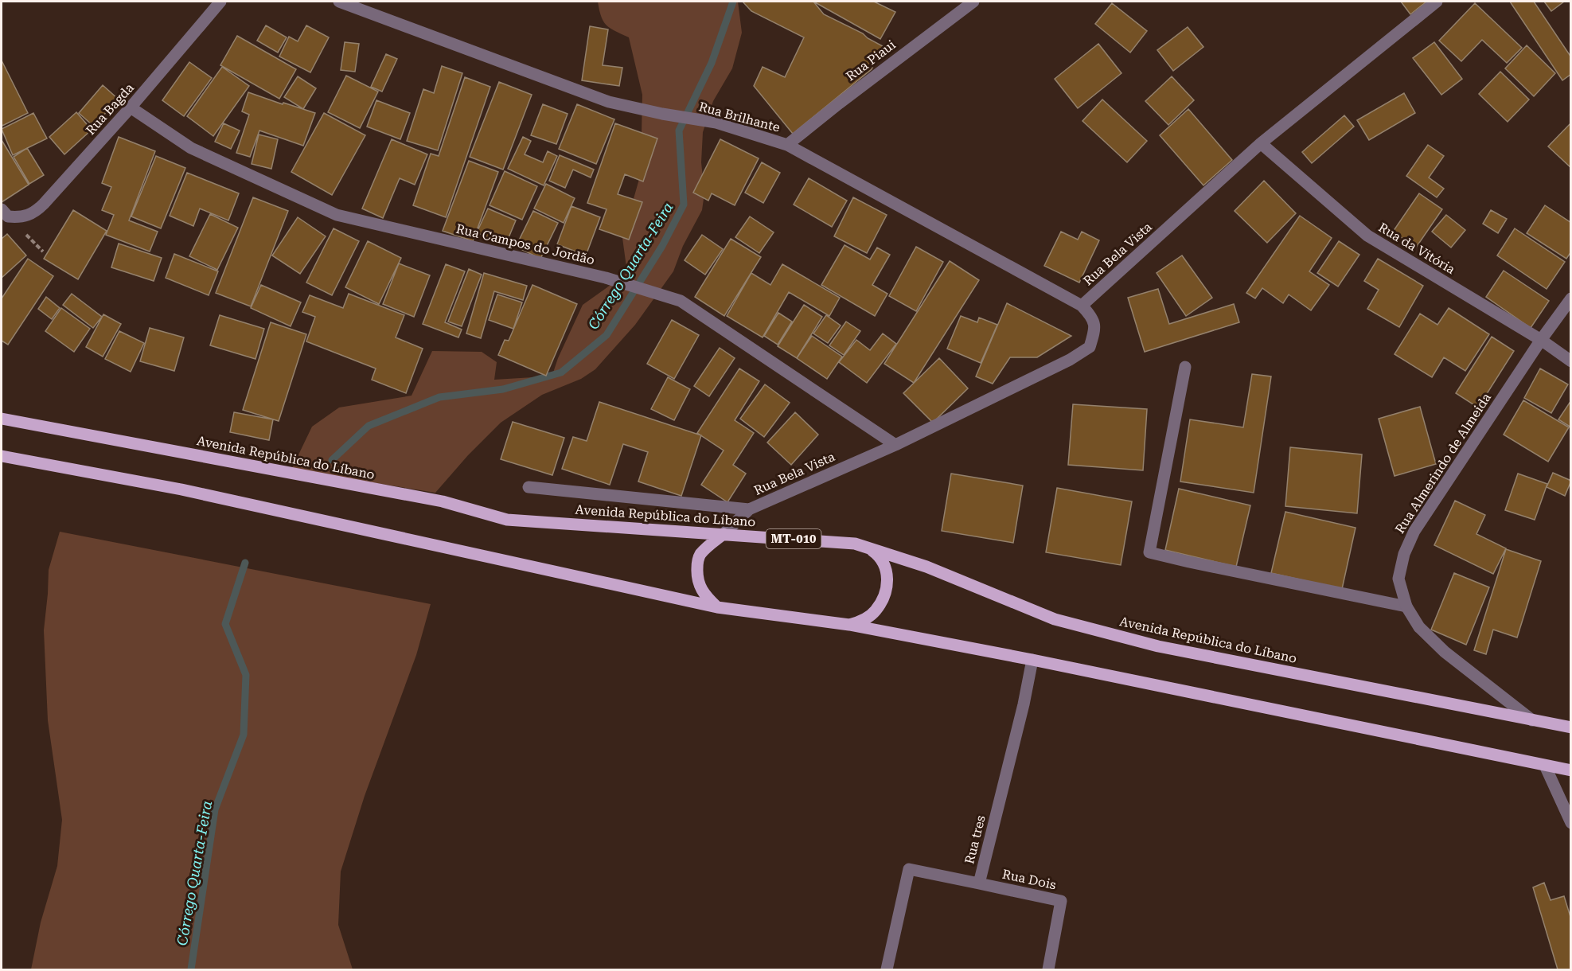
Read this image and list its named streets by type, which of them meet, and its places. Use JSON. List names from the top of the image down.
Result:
{
  "streets": {
    "main road": ["Avenida República do Líbano", "MT-010"],
    "street": [
      "Rua Piaui",
      "Rua Bagda",
      "Rua Brilhante",
      "Rua Campos do Jordão",
      "Rua da Vitória",
      "Rua Bela Vista",
      "Rua Almerindo de Almeida",
      "Rua tres",
      "Rua Dois"
    ]
  },
  "crossings": [
    ["Rua Piaui", "Rua Brilhante"],
    ["Rua Bagda", "Rua Campos do Jordão"],
    ["Rua Brilhante", "Rua Bela Vista"],
    ["Rua Campos do Jordão", "Rua Bela Vista"],
    ["Rua da Vitória", "Rua Bela Vista"],
    ["Rua da Vitória", "Rua Almerindo de Almeida"],
    ["Rua Bela Vista", "Avenida República do Líbano"],
    ["Avenida República do Líbano", "Rua Almerindo de Almeida"],
    ["Rua tres", "Rua Dois"]
  ],
  "water": ["Córrego Quarta-Feira"]
}
